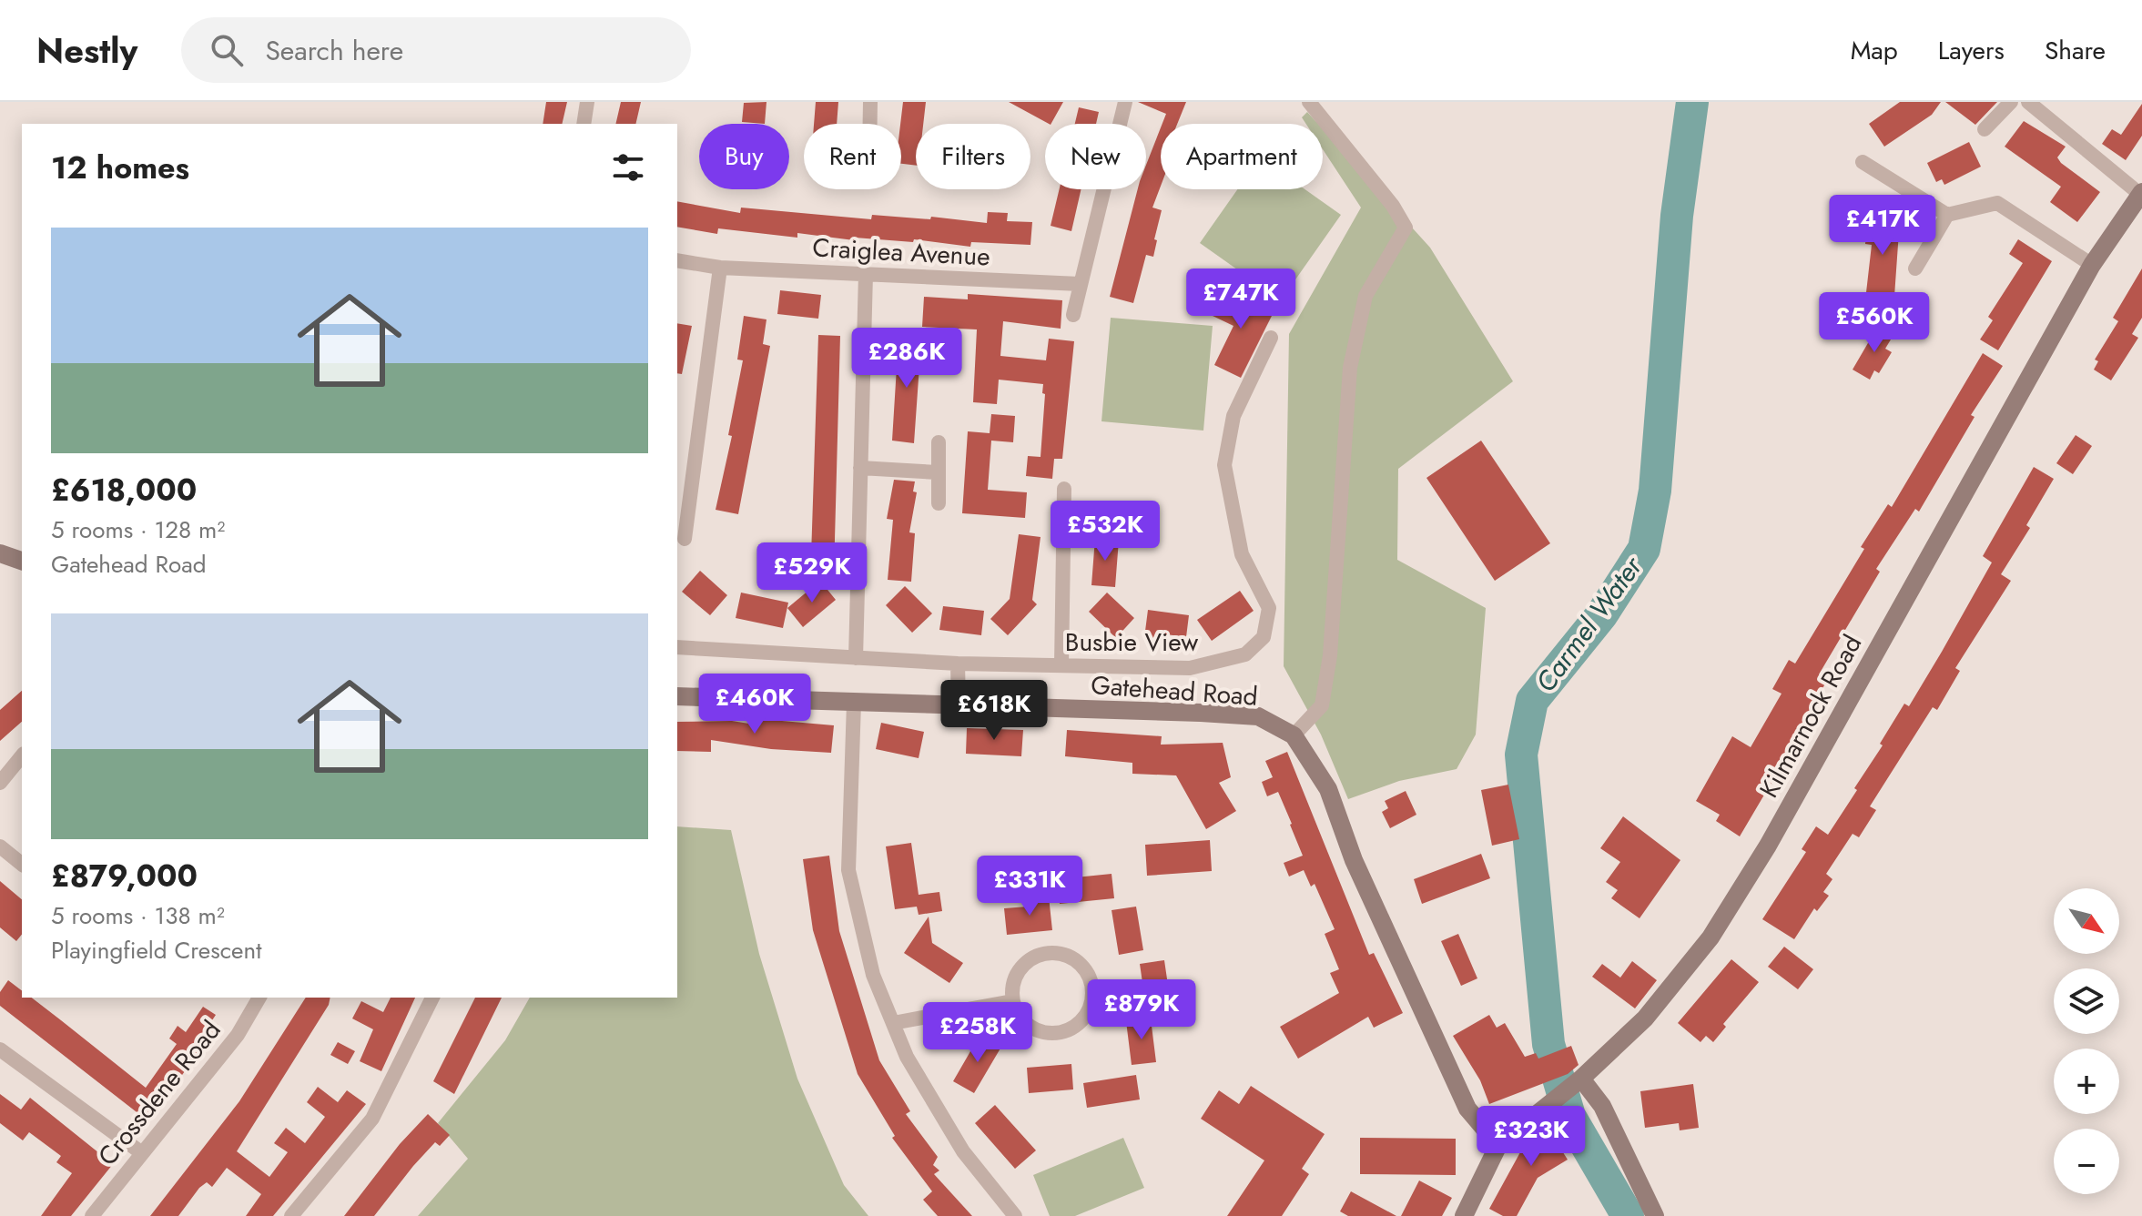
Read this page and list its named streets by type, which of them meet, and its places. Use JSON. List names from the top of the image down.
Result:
{
  "streets": {
    "main road": ["Gatehead Road", "Kilmarnock Road"],
    "street": ["Craiglea Avenue", "Busbie View", "Crossdene Road"]
  },
  "crossings": [
    ["Gatehead Road", "Kilmarnock Road"]
  ],
  "water": ["Carmel Water"],
  "north": "bottom right",
  "page": {
    "header": "Nestly",
    "search": "Search here",
    "nav": ["Map", "Layers", "Share"],
    "chip": [
      "Buy",
      "Rent",
      "Filters",
      "New",
      "Apartment"
    ],
    "heading": "12 homes",
    "price": [
      "£417K",
      "£747K",
      "£560K",
      "£286K",
      "£532K",
      "£529K",
      "£460K",
      "£618K",
      "£331K",
      "£879K",
      "£258K",
      "£323K"
    ],
    "list": [
      {
        "name": "£618,000",
        "note": "5 rooms · 128 m² · Gatehead Road"
      },
      {
        "name": "£879,000",
        "note": "5 rooms · 138 m² · Playingfield Crescent"
      }
    ],
    "map_buttons": ["+", "−"]
  }
}
